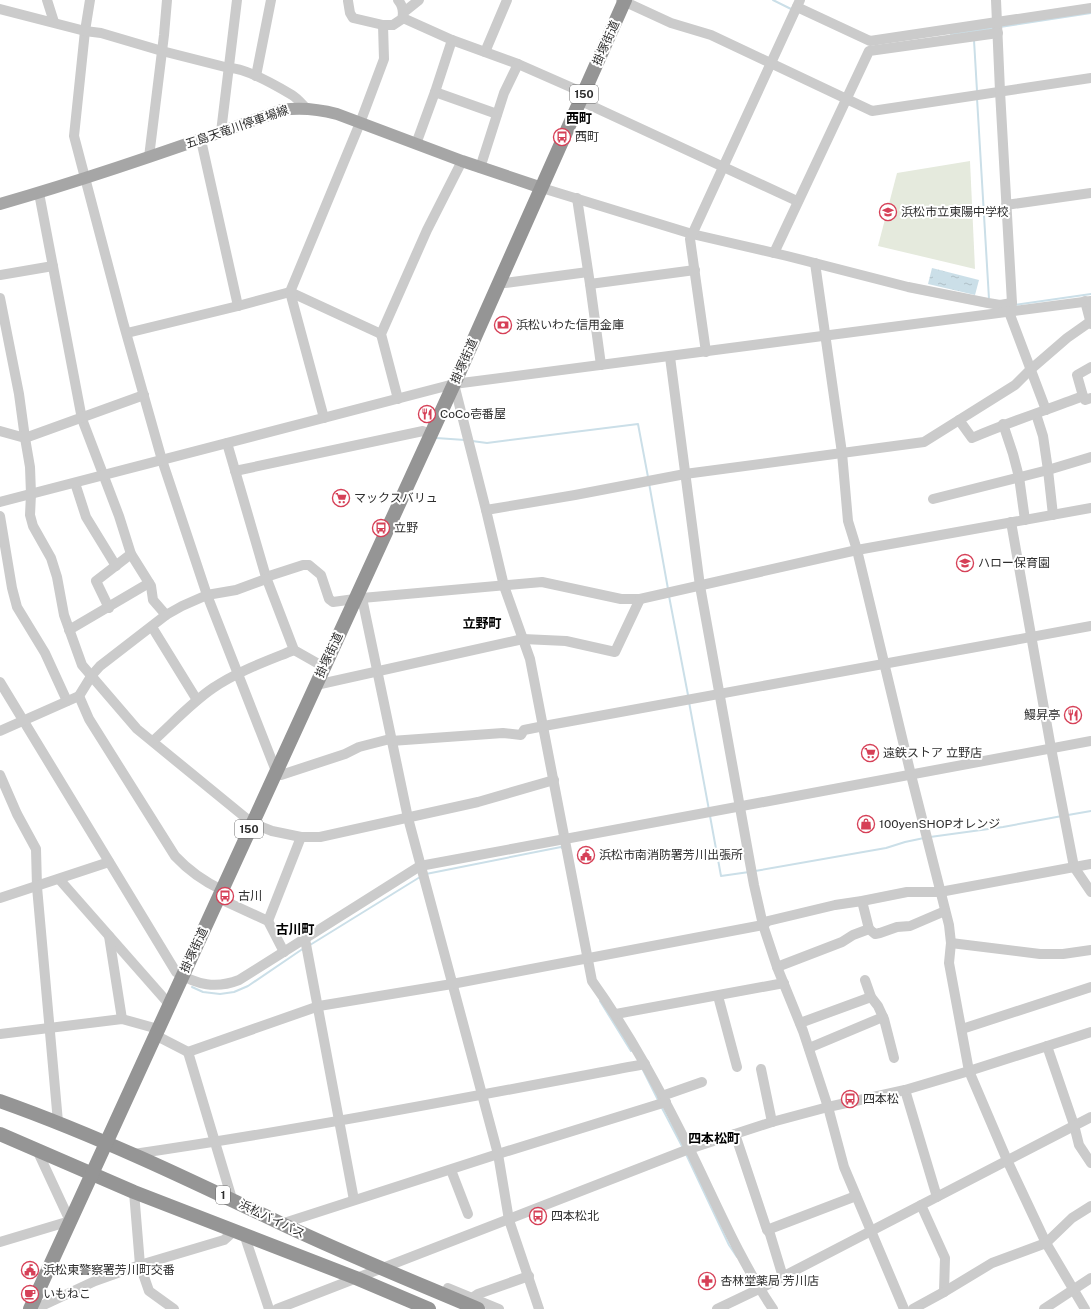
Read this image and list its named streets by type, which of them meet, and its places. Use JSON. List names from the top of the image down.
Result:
{
  "streets": {
    "highway": [
      "掛塚街道",
      "150",
      "1",
      "浜松バイパス"
    ],
    "main road": ["五島天竜川停車場線"]
  },
  "crossings": [
    ["掛塚街道", "五島天竜川停車場線"],
    ["掛塚街道", "浜松バイパス"]
  ],
  "districts": [
    "西町",
    "立野町",
    "古川町",
    "四本松町"
  ],
  "places": {
    "bus stop": [
      "西町",
      "立野",
      "古川",
      "四本松",
      "四本松北"
    ],
    "school or university": ["浜松市立東陽中学校", "ハロー保育園"],
    "bank": ["浜松いわた信用金庫"],
    "restaurant": ["CoCo壱番屋", "鰻昇亭"],
    "supermarket": ["マックスバリュ", "遠鉄ストア 立野店"],
    "shop": ["100yenSHOPオレンジ"],
    "public building": ["浜松市南消防署芳川出張所", "浜松東警察署芳川町交番"],
    "pharmacy": ["杏林堂薬局 芳川店"],
    "cafe": ["いもねこ"]
  }
}
